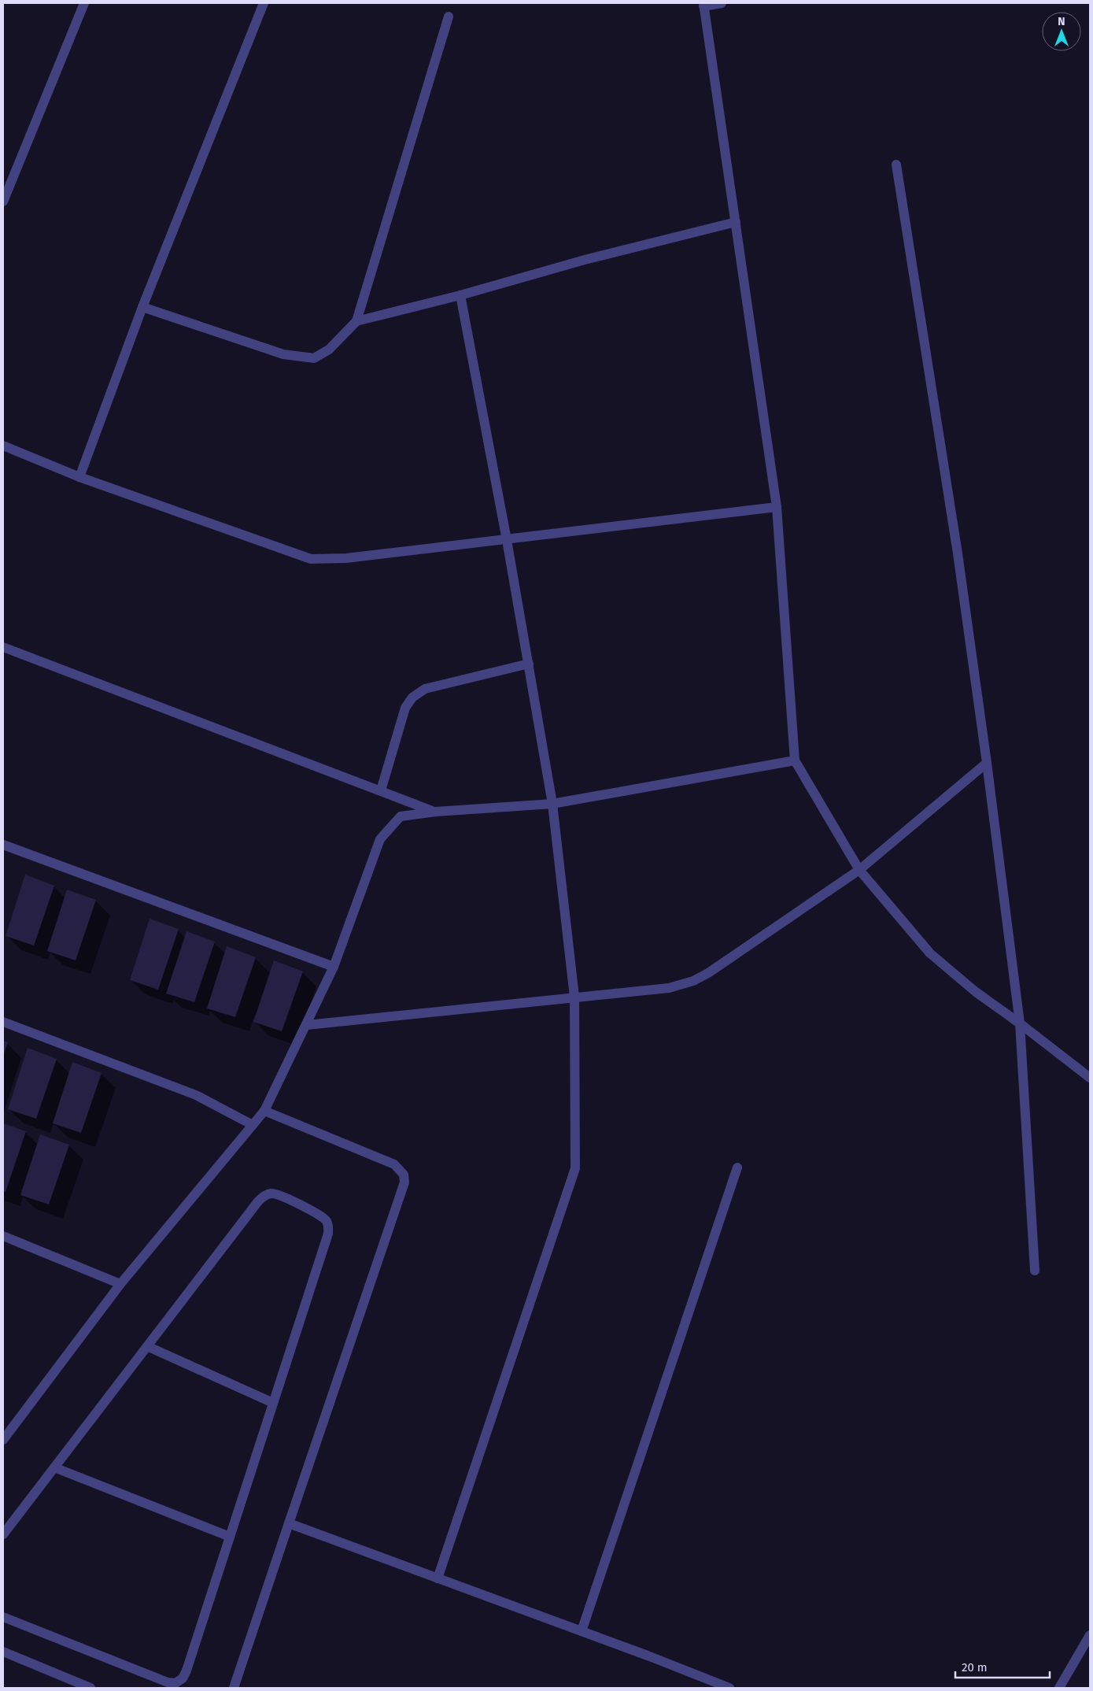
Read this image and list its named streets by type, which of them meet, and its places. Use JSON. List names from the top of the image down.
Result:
{
  "scale_bar": "20 m",
  "north": "top"
}
